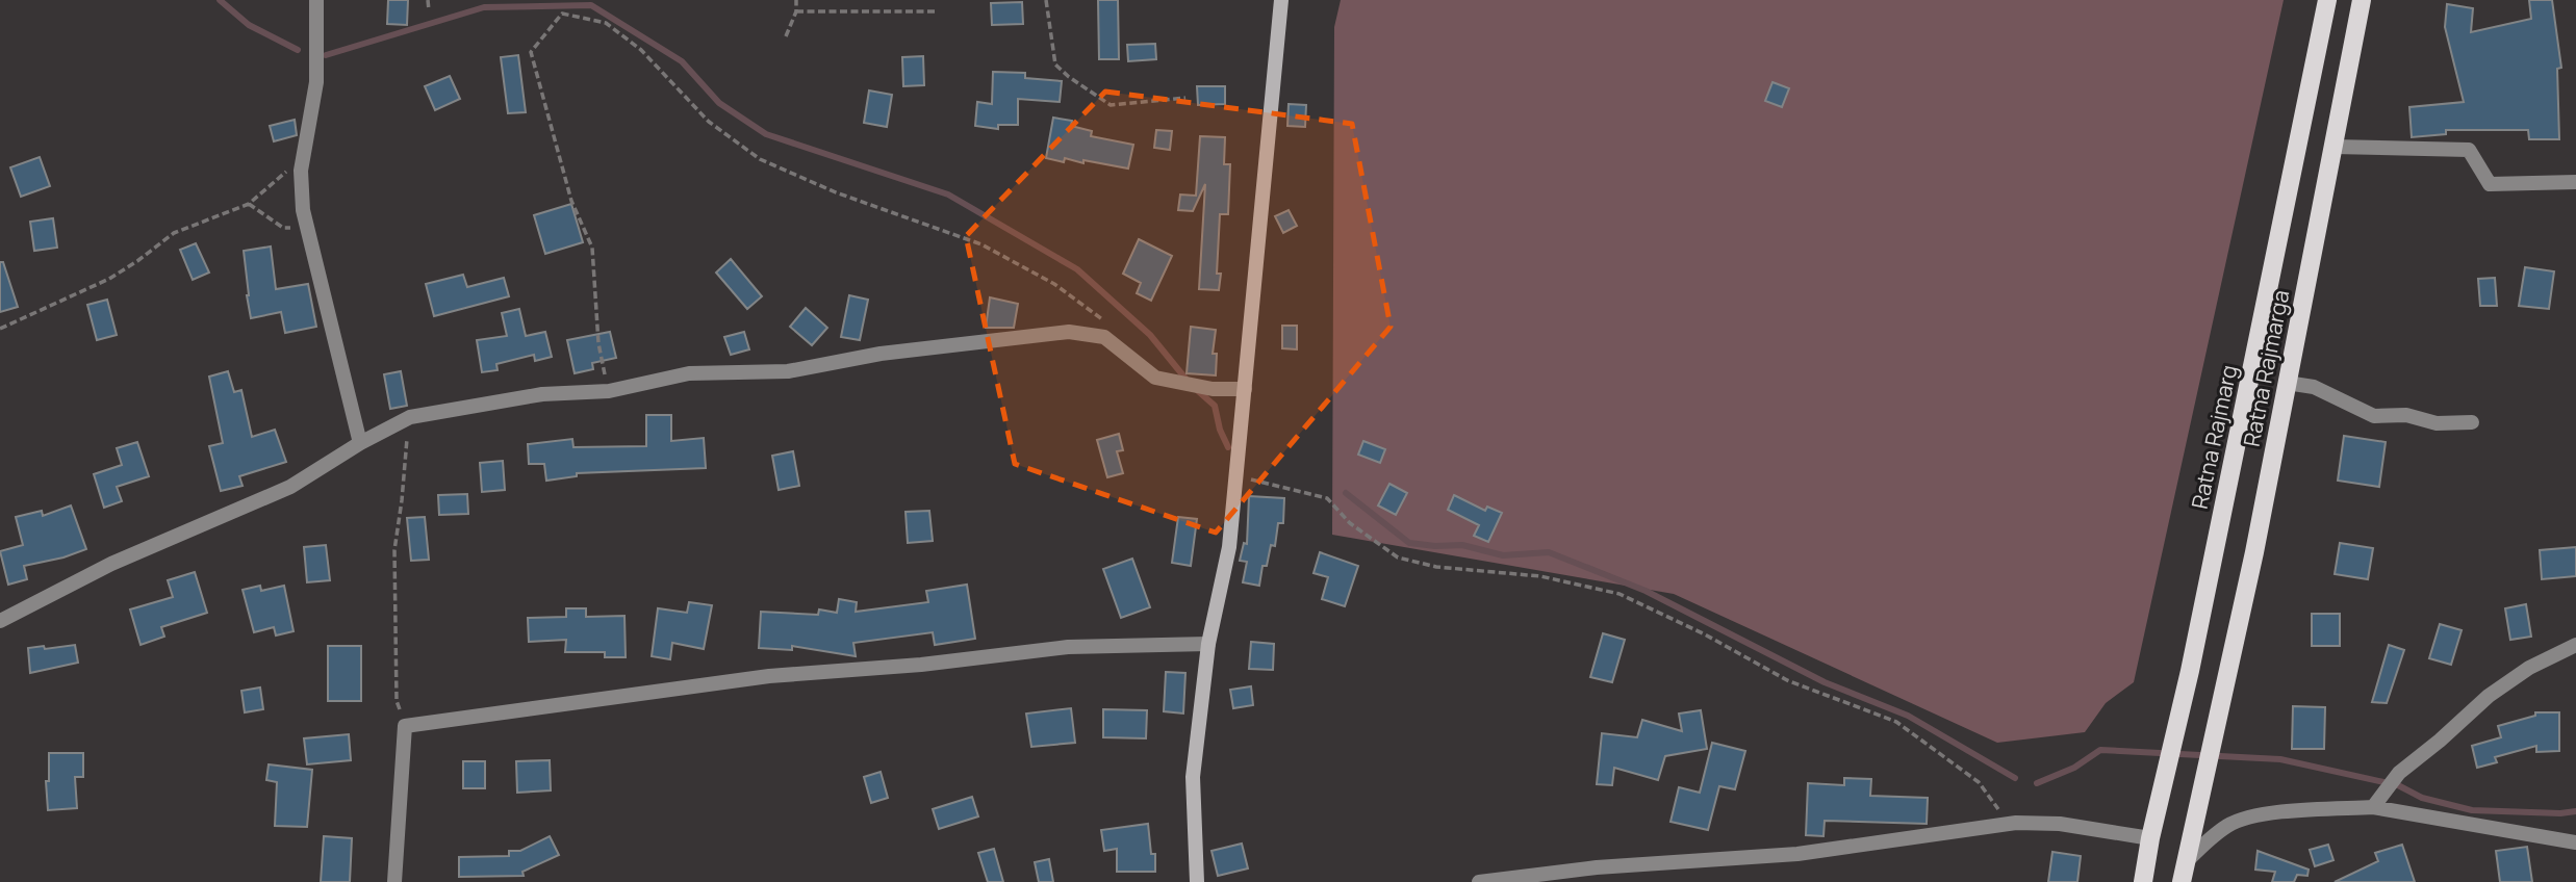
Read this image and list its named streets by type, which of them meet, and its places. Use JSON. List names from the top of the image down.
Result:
{
  "streets": {
    "main road": ["Ratna Rajmarga", "Ratna Rajmarg"]
  }
}
